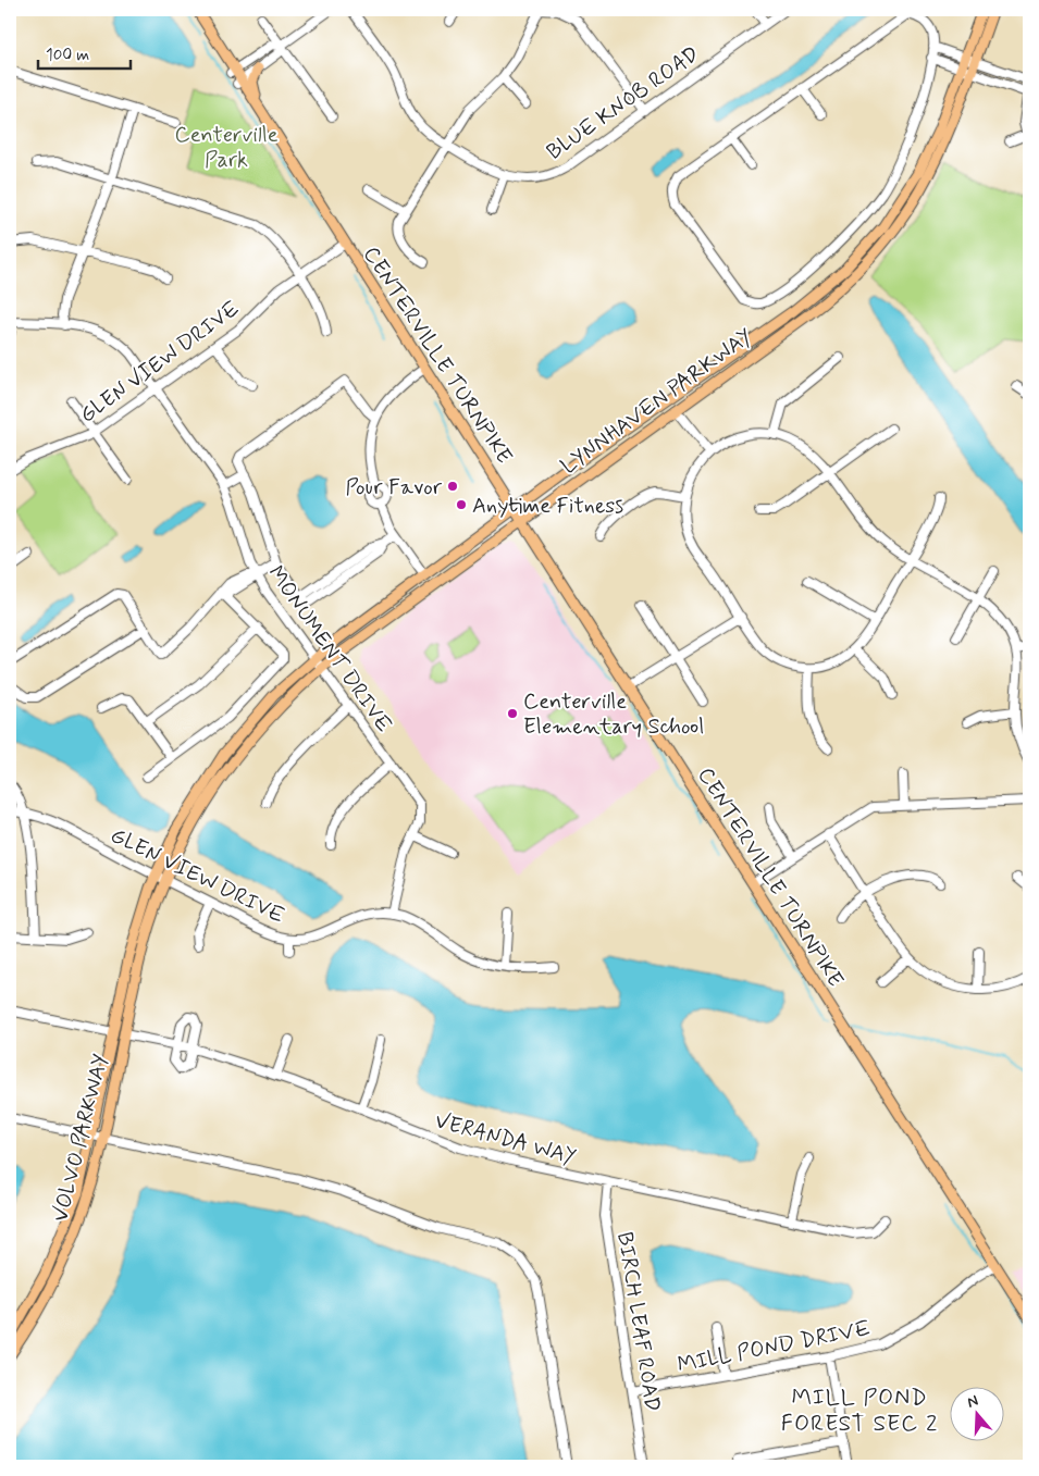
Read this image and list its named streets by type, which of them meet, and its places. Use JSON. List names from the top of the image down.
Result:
{
  "streets": {
    "main road": ["CENTERVILLE TURNPIKE", "LYNNHAVEN PARKWAY", "VOLVO PARKWAY"],
    "street": [
      "BLUE KNOB ROAD",
      "GLEN VIEW DRIVE",
      "MONUMENT DRIVE",
      "VERANDA WAY",
      "BIRCH LEAF ROAD",
      "MILL POND DRIVE"
    ]
  },
  "crossings": [
    ["CENTERVILLE TURNPIKE", "GLEN VIEW DRIVE"],
    ["CENTERVILLE TURNPIKE", "LYNNHAVEN PARKWAY"],
    ["CENTERVILLE TURNPIKE", "MILL POND DRIVE"],
    ["GLEN VIEW DRIVE", "LYNNHAVEN PARKWAY"],
    ["GLEN VIEW DRIVE", "MONUMENT DRIVE"],
    ["LYNNHAVEN PARKWAY", "MONUMENT DRIVE"],
    ["LYNNHAVEN PARKWAY", "VOLVO PARKWAY"],
    ["VOLVO PARKWAY", "VERANDA WAY"],
    ["VERANDA WAY", "BIRCH LEAF ROAD"],
    ["BIRCH LEAF ROAD", "MILL POND DRIVE"]
  ],
  "districts": ["MILL POND FOREST SEC 2"],
  "parks": ["Centerville Park"],
  "places": ["Pour Favor", "Anytime Fitness", "Centerville Elementary School"],
  "scale_bar": "100 m",
  "north": "top"
}
